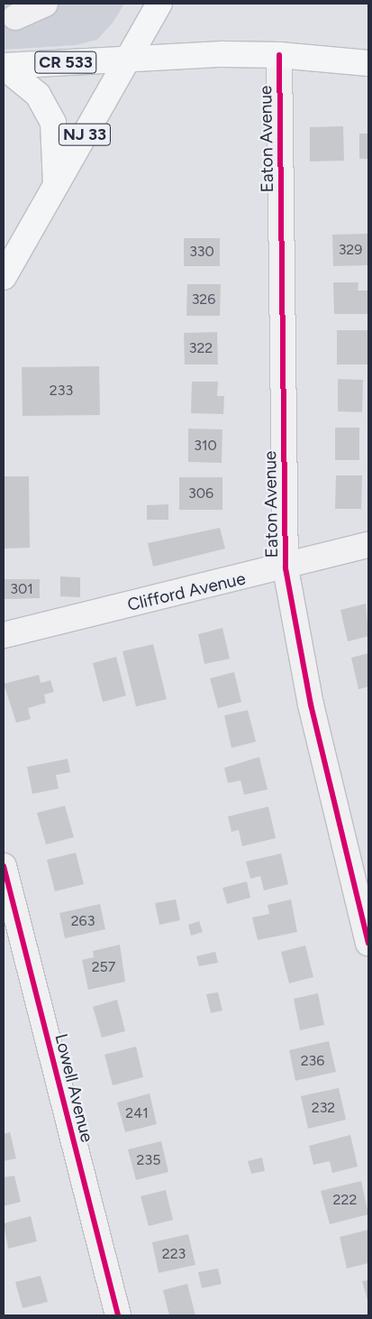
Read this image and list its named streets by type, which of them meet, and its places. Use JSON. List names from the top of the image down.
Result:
{
  "streets": {
    "main road": ["CR 533", "NJ 33"],
    "street": ["Eaton Avenue", "Clifford Avenue", "Lowell Avenue"]
  },
  "crossings": [
    ["CR 533", "NJ 33"],
    ["CR 533", "Eaton Avenue"],
    ["Eaton Avenue", "Clifford Avenue"]
  ],
  "house_numbers": [
    "329",
    "330",
    "326",
    "322",
    "233",
    "310",
    "306",
    "301",
    "263",
    "257",
    "236",
    "232",
    "241",
    "235",
    "222",
    "223"
  ]
}
